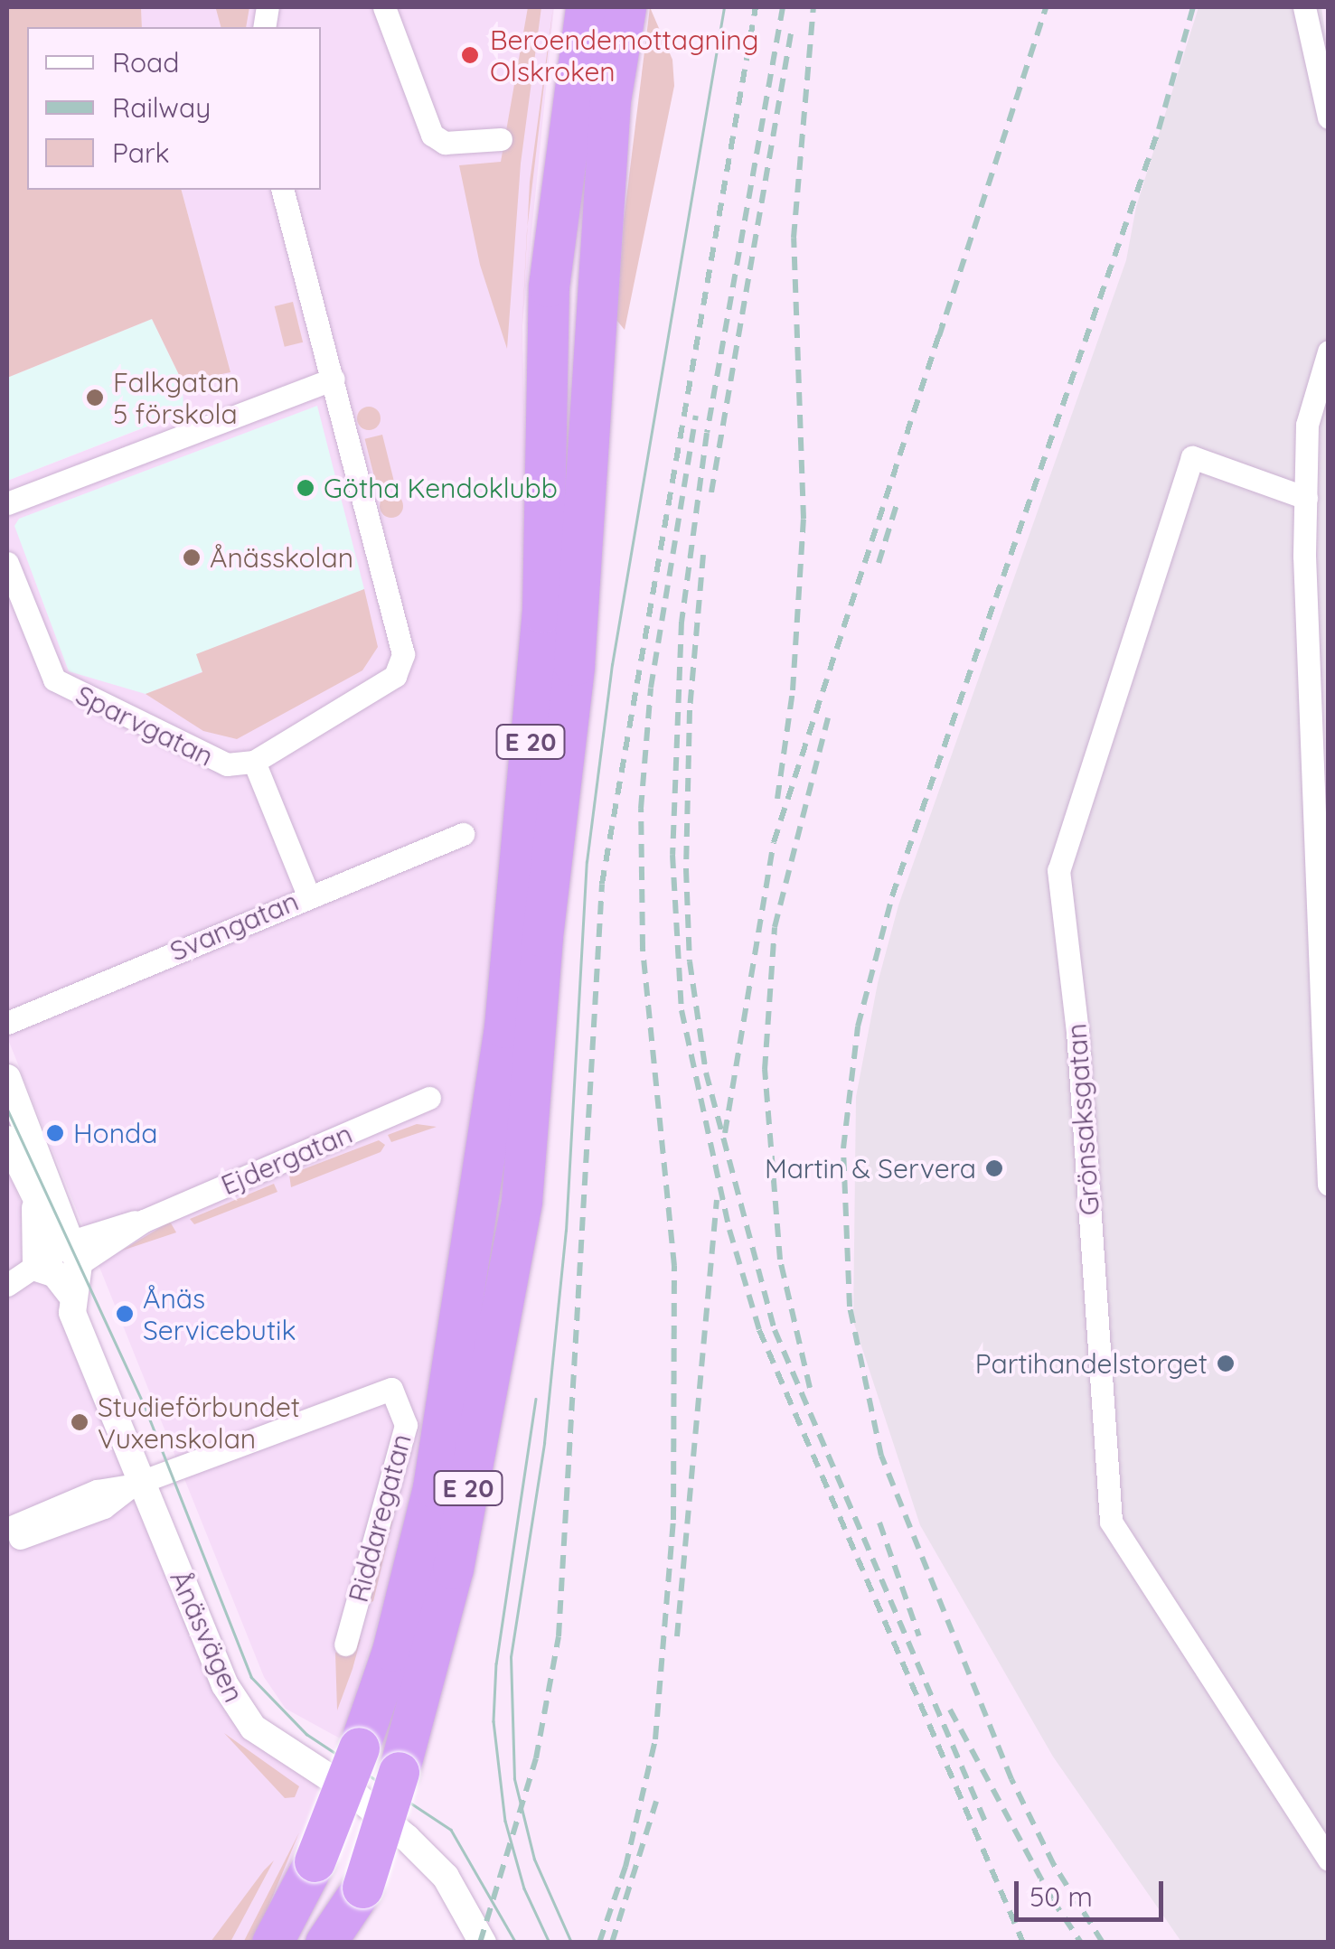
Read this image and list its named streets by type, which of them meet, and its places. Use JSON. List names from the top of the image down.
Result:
{
  "streets": {
    "highway": ["E 20"],
    "street": [
      "Sparvgatan",
      "Svangatan",
      "Grönsaksgatan",
      "Ejdergatan",
      "Riddaregatan",
      "Ånäsvägen"
    ]
  },
  "crossings": [
    ["Ejdergatan", "Ånäsvägen"],
    ["Riddaregatan", "Ånäsvägen"]
  ],
  "places": [
    "Beroendemottagning Olskroken",
    "Falkgatan 5 förskola",
    "Götha Kendoklubb",
    "Ånässkolan",
    "Honda",
    "Martin & Servera",
    "Ånäs Servicebutik",
    "Partihandelstorget",
    "Studieförbundet Vuxenskolan"
  ],
  "legend": ["Road", "Railway", "Park"],
  "scale_bar": "50 m"
}
